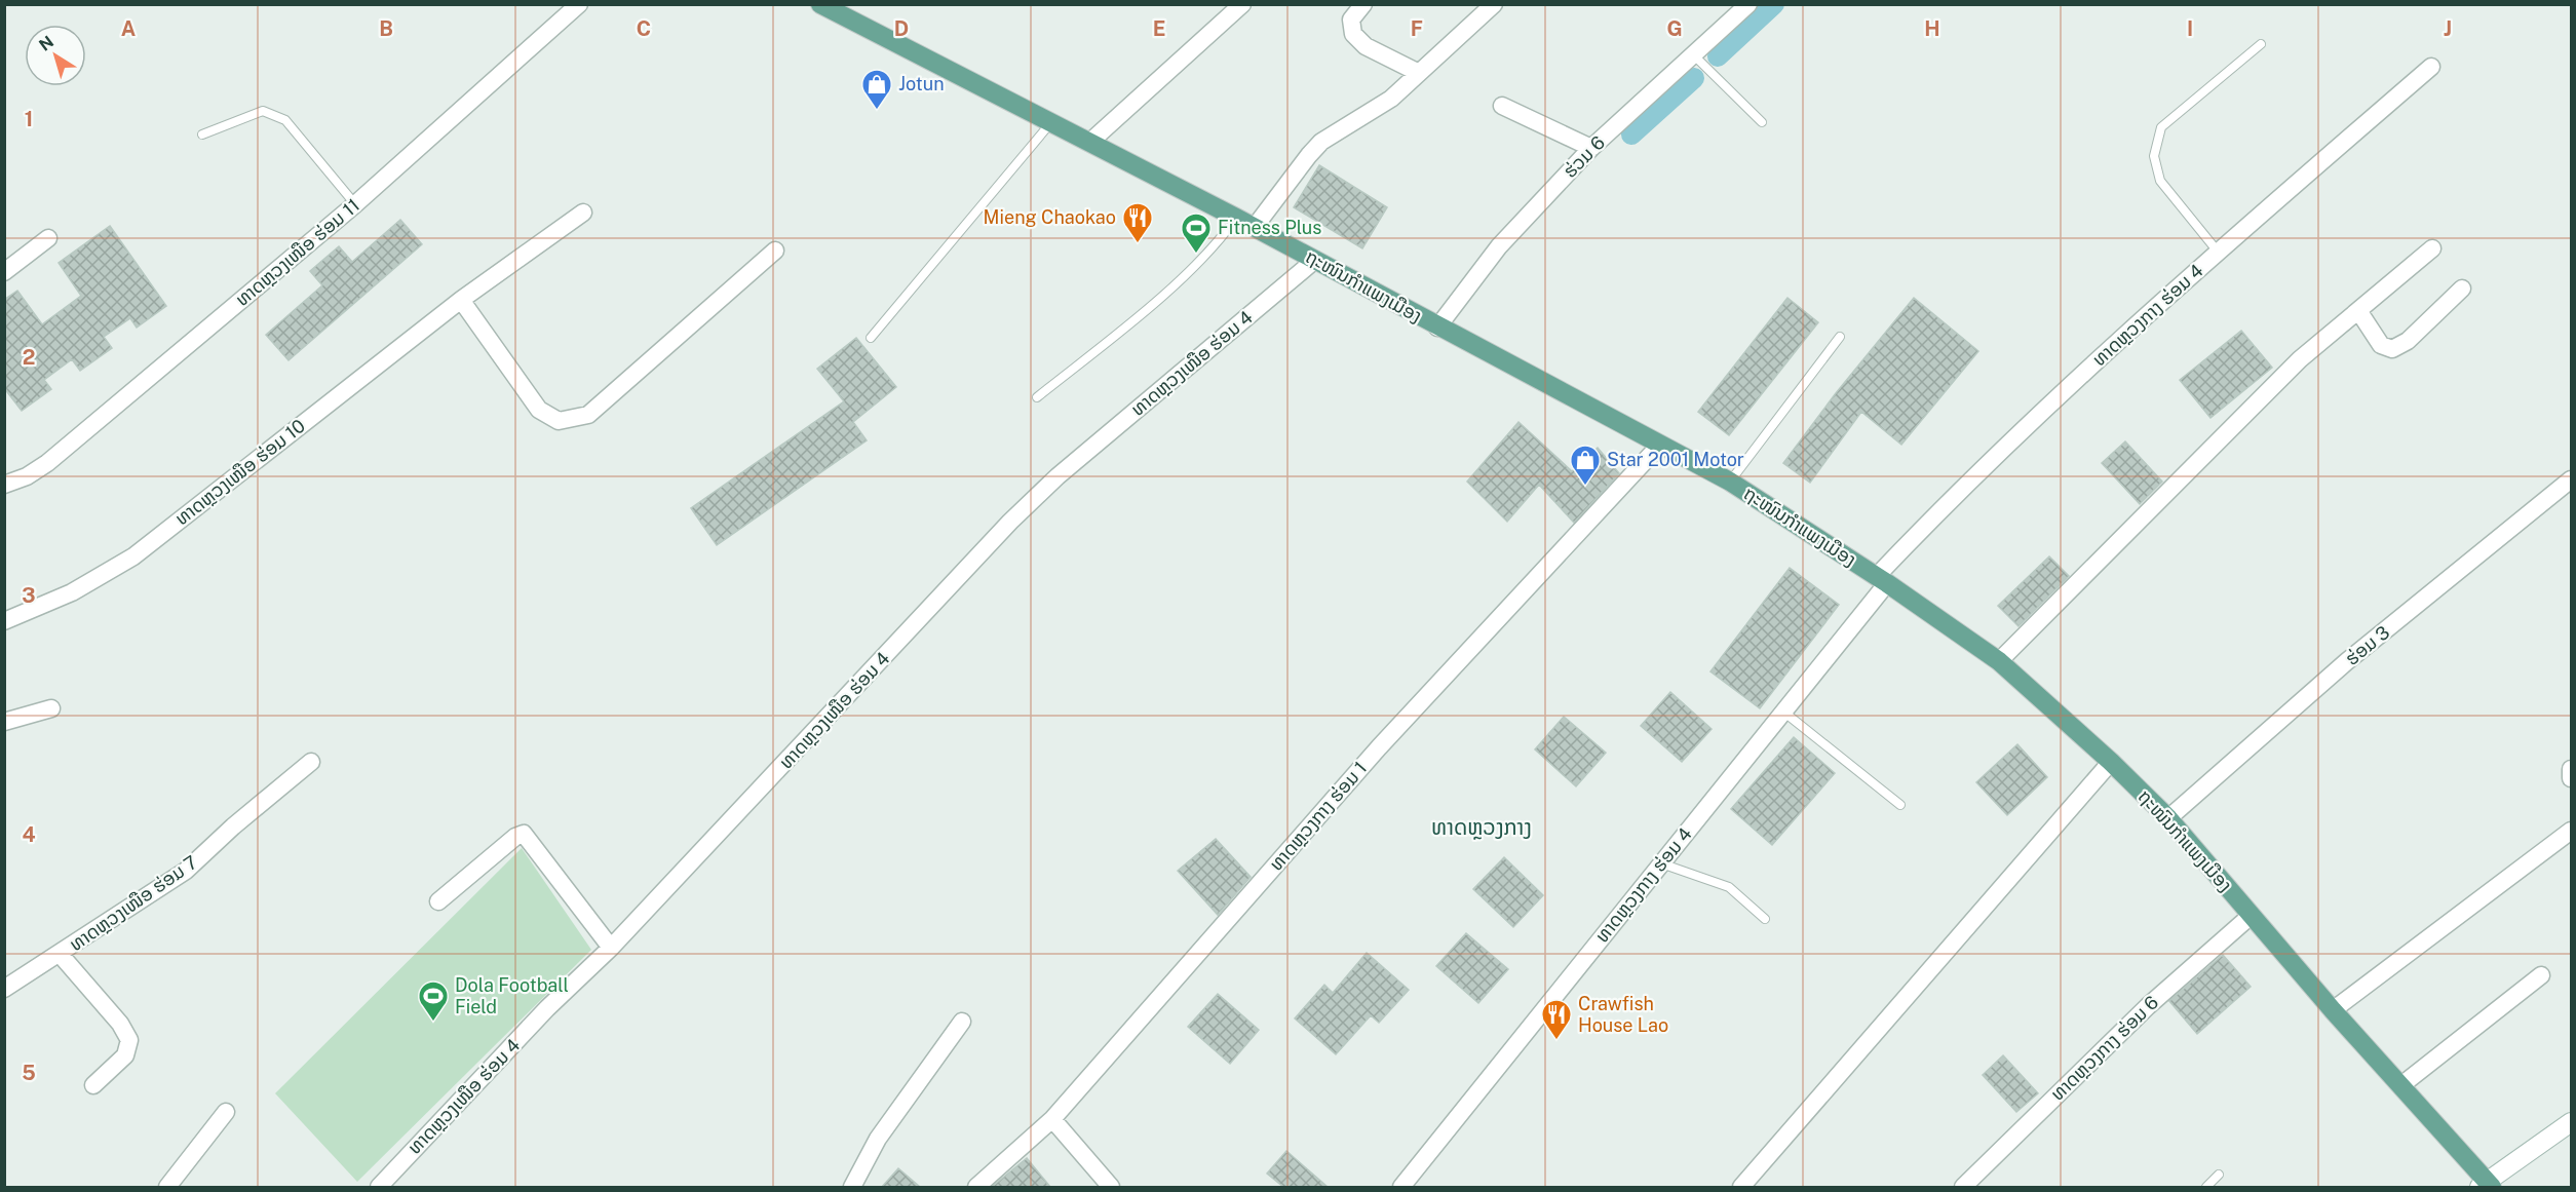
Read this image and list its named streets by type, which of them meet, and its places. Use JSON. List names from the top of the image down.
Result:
{
  "streets": {
    "main road": ["ຖະໜົນກຳແພງເມືອງ"],
    "street": [
      "ຮ່ວມ 6",
      "ທາດຫຼວງເໜືອ ຮ່ອມ 11",
      "ທາດຫຼວງກາງ ຮ່ອມ 4",
      "ທາດຫຼວງເໜືອ ຮ່ອມ 4",
      "ທາດຫຼວງເໜືອ ຮ່ອມ 10",
      "ຮ່ອມ 3",
      "ທາດຫຼວງກາງ ຮ່ອມ 1",
      "ທາດຫຼວງເໜືອ ຮ່ອມ 7",
      "ທາດຫຼວງກາງ ຮ່ອມ 6"
    ]
  },
  "crossings": [
    ["ຮ່ວມ 6", "ຖະໜົນກຳແພງເມືອງ"],
    ["ຖະໜົນກຳແພງເມືອງ", "ທາດຫຼວງກາງ ຮ່ອມ 4"],
    ["ຖະໜົນກຳແພງເມືອງ", "ທາດຫຼວງເໜືອ ຮ່ອມ 4"],
    ["ຖະໜົນກຳແພງເມືອງ", "ຮ່ອມ 3"],
    ["ຖະໜົນກຳແພງເມືອງ", "ທາດຫຼວງກາງ ຮ່ອມ 1"],
    ["ຖະໜົນກຳແພງເມືອງ", "ທາດຫຼວງກາງ ຮ່ອມ 6"]
  ],
  "districts": ["ທາດຫຼວງກາງ"],
  "places": {
    "shop": ["Jotun", "Star 2001 Motor"],
    "restaurant": ["Mieng Chaokao", "Crawfish House Lao"],
    "sports": ["Fitness Plus", "Dola Football Field"]
  },
  "north": "top left",
  "grid": {
    "columns": [
      "A",
      "B",
      "C",
      "D",
      "E",
      "F",
      "G",
      "H",
      "I",
      "J"
    ],
    "rows": [
      "1",
      "2",
      "3",
      "4",
      "5"
    ]
  }
}
